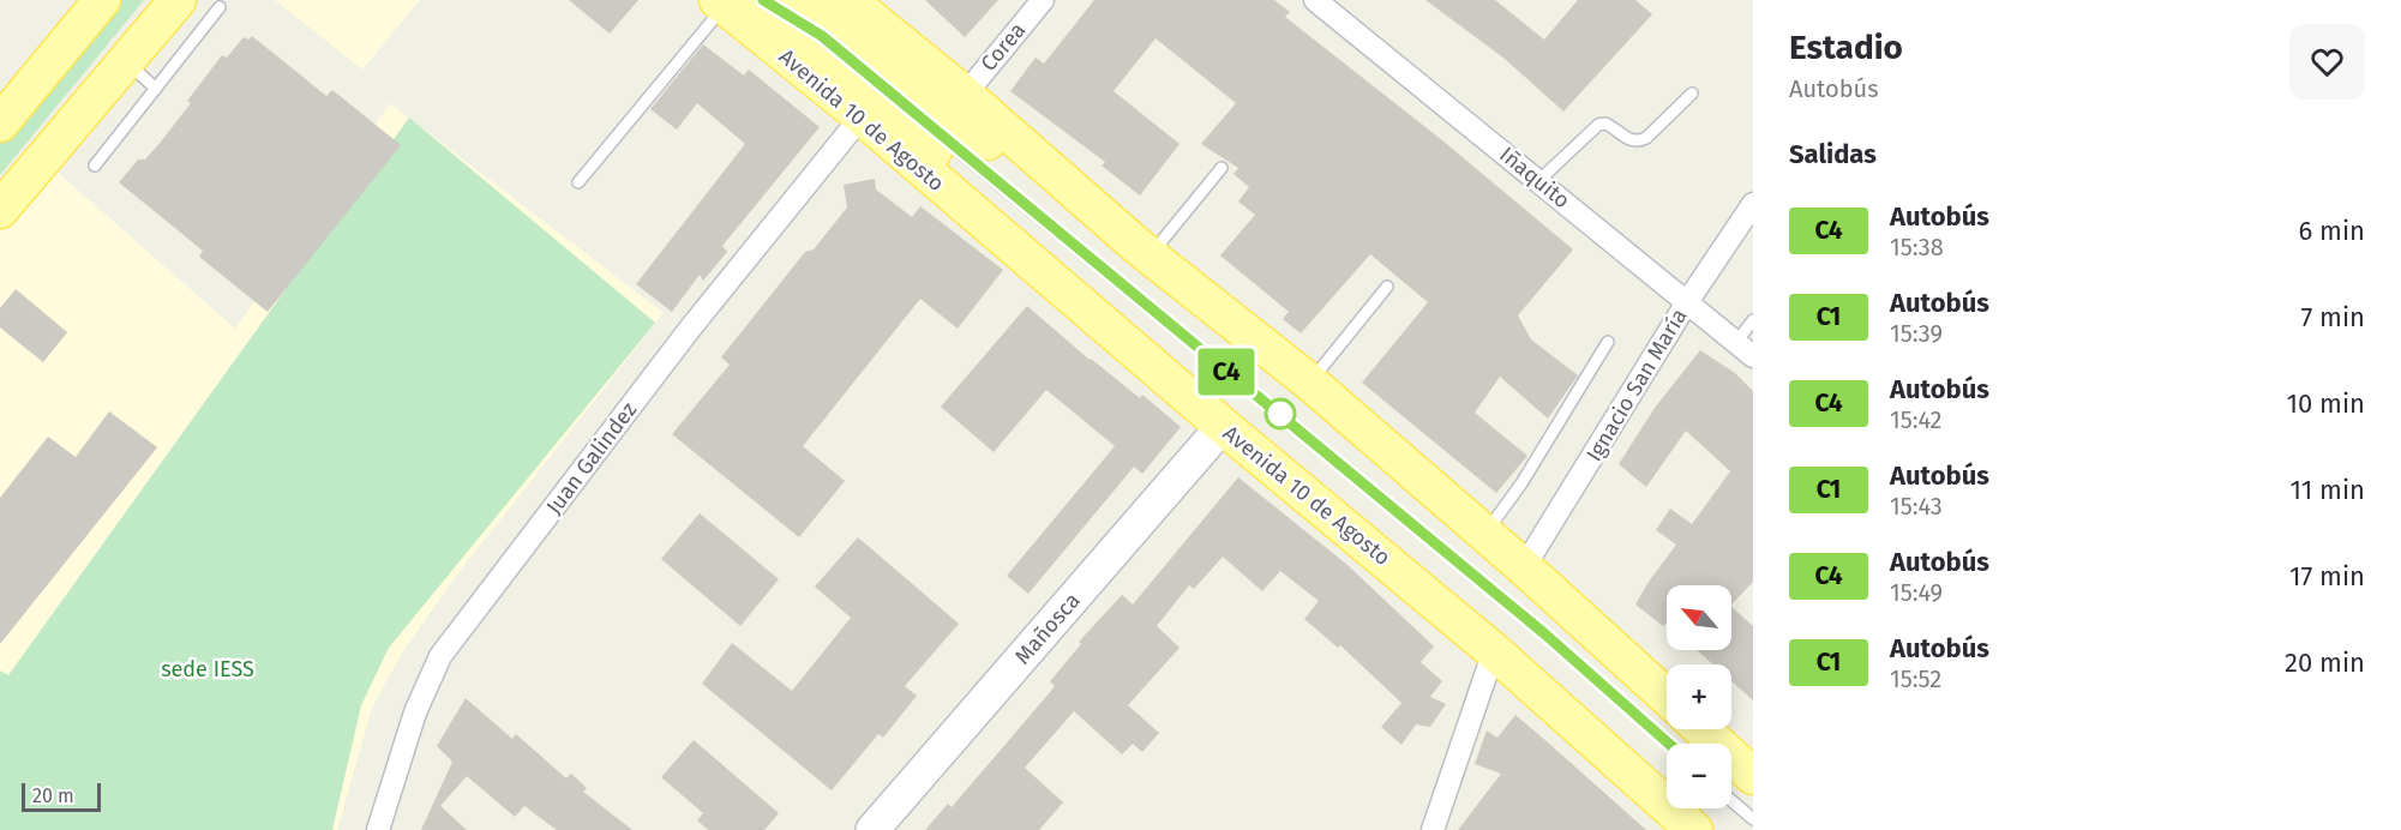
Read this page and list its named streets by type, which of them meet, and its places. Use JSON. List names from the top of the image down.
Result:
{
  "streets": {
    "main road": ["Avenida 10 de Agosto"],
    "street": [
      "Corea",
      "Iñaquito",
      "Ignacio San María",
      "Juan Galindez",
      "Mañosca"
    ]
  },
  "crossings": [
    ["Avenida 10 de Agosto", "Juan Galindez"],
    ["Avenida 10 de Agosto", "Mañosca"],
    ["Iñaquito", "Ignacio San María"]
  ],
  "parks": ["sede IESS"],
  "lines": ["bus line C4"],
  "scale_bar": "20 m",
  "north": "top left",
  "page": {
    "on_map": "C4",
    "heading": [
      ["Estadio", "Autobús"],
      "Salidas"
    ],
    "list": [
      {
        "mark": "C4",
        "name": "Autobús",
        "note": "15:38",
        "value": "6 min"
      },
      {
        "mark": "C1",
        "name": "Autobús",
        "note": "15:39",
        "value": "7 min"
      },
      {
        "mark": "C4",
        "name": "Autobús",
        "note": "15:42",
        "value": "10 min"
      },
      {
        "mark": "C1",
        "name": "Autobús",
        "note": "15:43",
        "value": "11 min"
      },
      {
        "mark": "C4",
        "name": "Autobús",
        "note": "15:49",
        "value": "17 min"
      },
      {
        "mark": "C1",
        "name": "Autobús",
        "note": "15:52",
        "value": "20 min"
      }
    ],
    "map_buttons": ["+", "−"],
    "scale": "20 m"
  }
}
